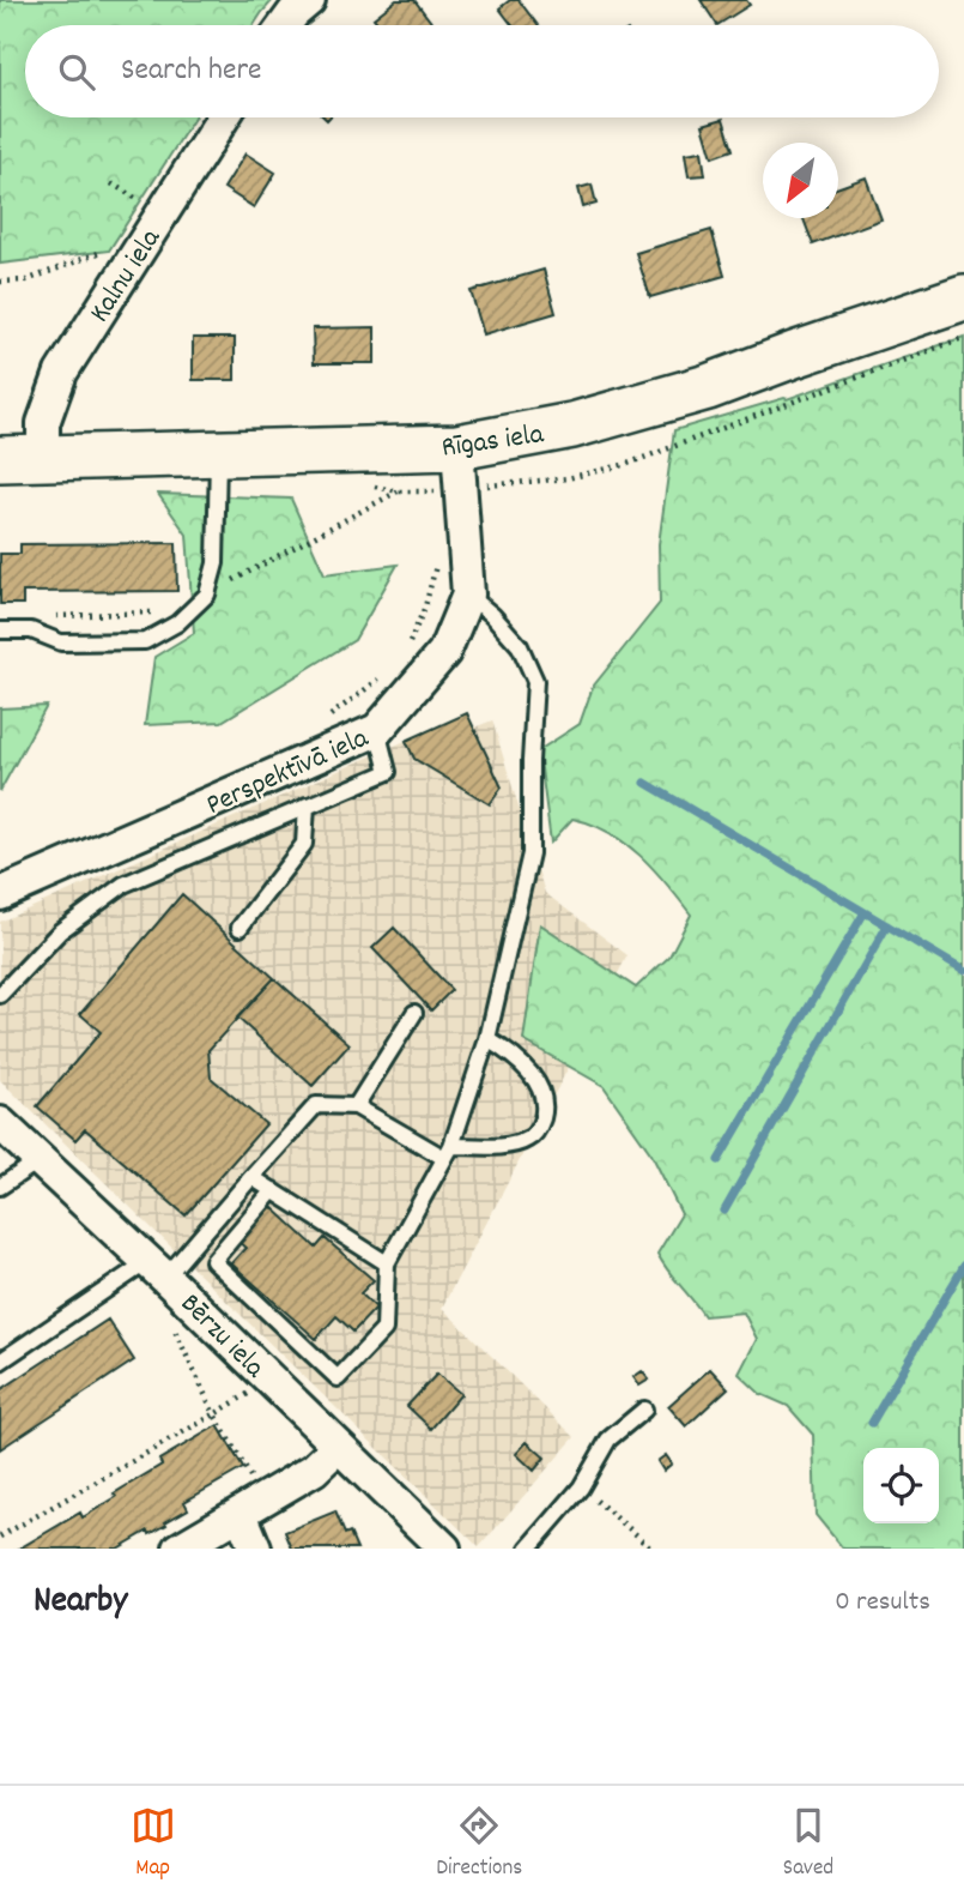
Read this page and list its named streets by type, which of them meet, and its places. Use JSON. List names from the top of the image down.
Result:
{
  "streets": {
    "main road": ["Rīgas iela"],
    "street": ["Kalnu iela", "Perspektīvā iela", "Bērzu iela"]
  },
  "crossings": [
    ["Kalnu iela", "Rīgas iela"],
    ["Rīgas iela", "Perspektīvā iela"]
  ],
  "north": "bottom left",
  "page": {
    "search": "Search here",
    "heading": ["Nearby", "0 results"],
    "nav": ["Map", "Directions", "Saved"]
  }
}
